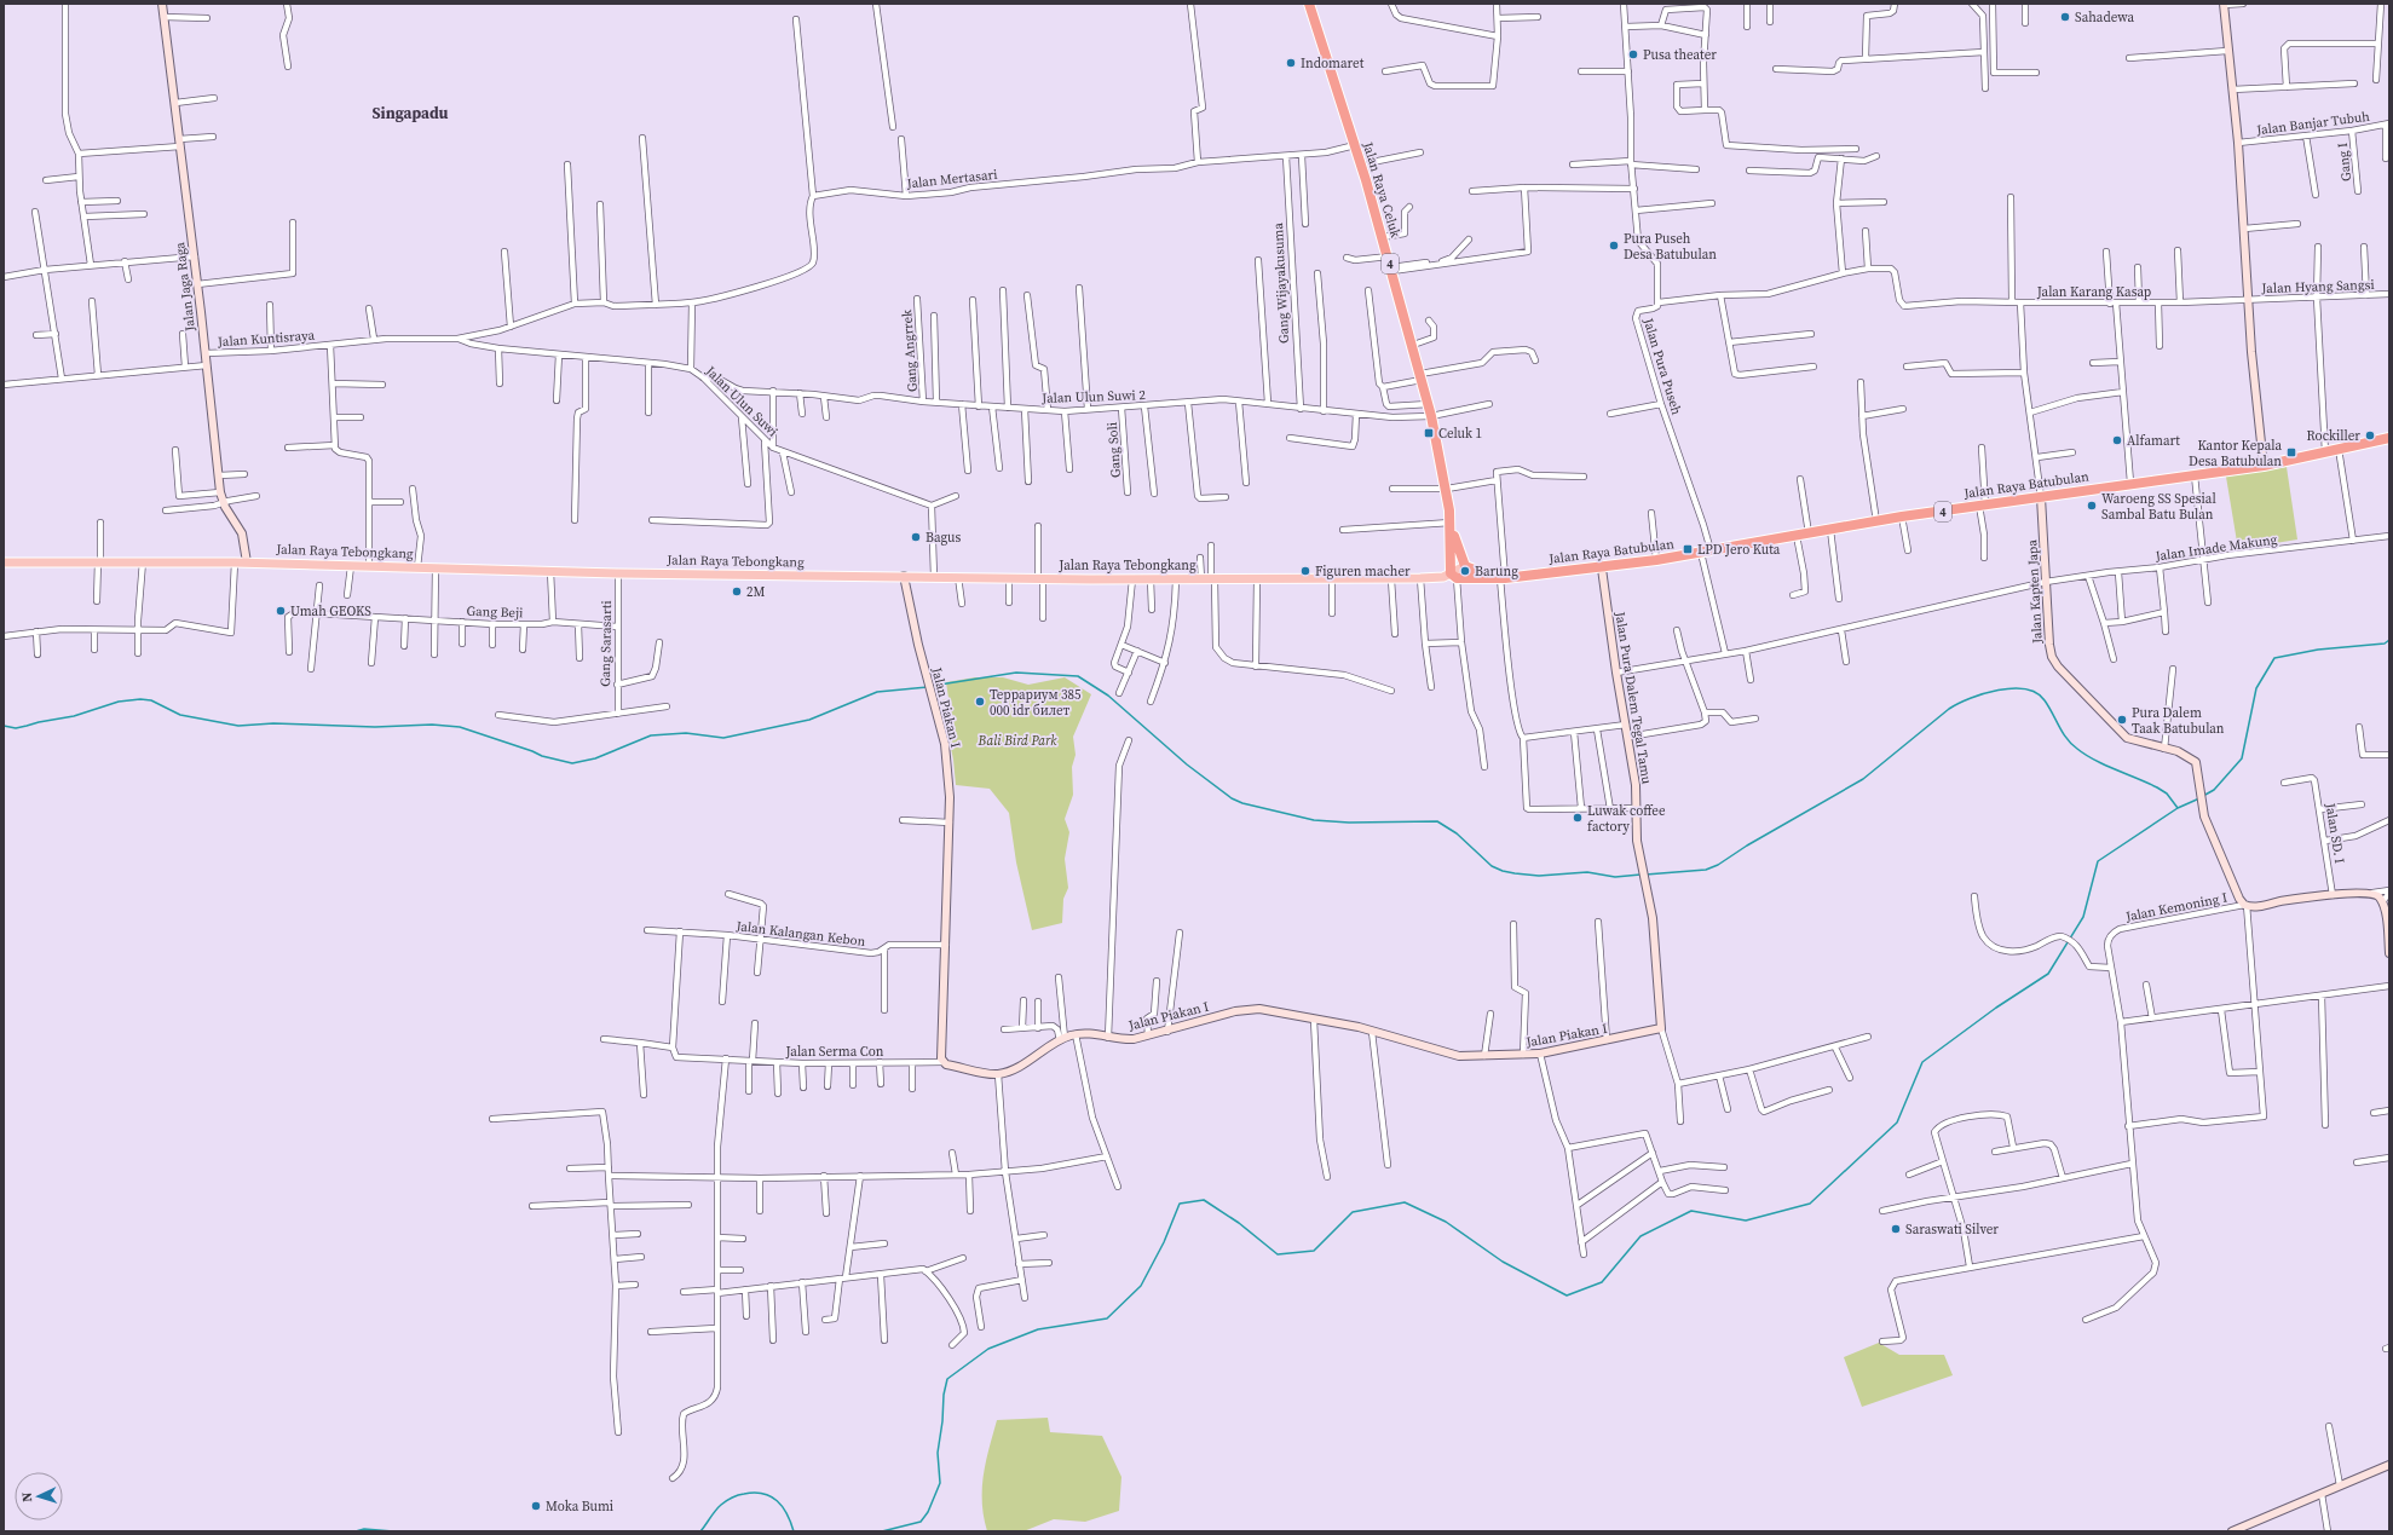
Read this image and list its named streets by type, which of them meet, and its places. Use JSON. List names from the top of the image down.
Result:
{
  "streets": {
    "highway": ["Jalan Raya Celuk", "4", "Jalan Raya Batubulan"],
    "main road": ["Jalan Raya Tebongkang"],
    "street": [
      "Jalan Banjar Tubuh",
      "Gang I",
      "Jalan Mertasari",
      "Gang Wijayakusuma",
      "Jalan Jaga Raga",
      "Jalan Hyang Sangsi",
      "Jalan Karang Kasap",
      "Jalan Kuntisraya",
      "Gang Angrrek",
      "Jalan Pura Puseh",
      "Jalan Ulun Suwi 2",
      "Jalan Ulun Suwi",
      "Gang Soli",
      "Jalan Imade Makung",
      "Jalan Kapten Japa",
      "Gang Beji",
      "Gang Sarasarti",
      "Jalan Pura Dalem Tegal Tamu",
      "Jalan Piakan I",
      "Jalan SD. I",
      "Jalan Kemoning I",
      "Jalan Kalangan Kebon",
      "Jalan Serma Con"
    ]
  },
  "crossings": [
    ["Jalan Banjar Tubuh", "Gang I"],
    ["Jalan Mertasari", "Jalan Raya Celuk"],
    ["Jalan Mertasari", "Gang Wijayakusuma"],
    ["Jalan Raya Celuk", "Jalan Ulun Suwi 2"],
    ["Jalan Raya Celuk", "Jalan Raya Batubulan"],
    ["Jalan Raya Celuk", "Jalan Raya Tebongkang"],
    ["Gang Wijayakusuma", "Jalan Ulun Suwi 2"],
    ["Jalan Jaga Raga", "Jalan Kuntisraya"],
    ["Jalan Jaga Raga", "Jalan Raya Tebongkang"],
    ["Jalan Hyang Sangsi", "Jalan Karang Kasap"],
    ["Jalan Karang Kasap", "Jalan Raya Batubulan"],
    ["Jalan Karang Kasap", "Jalan Kapten Japa"],
    ["Jalan Kuntisraya", "Jalan Ulun Suwi"],
    ["Gang Angrrek", "Jalan Ulun Suwi 2"],
    ["Jalan Pura Puseh", "Jalan Raya Batubulan"],
    ["Jalan Pura Puseh", "Jalan Imade Makung"],
    ["Jalan Ulun Suwi 2", "Jalan Ulun Suwi"],
    ["Jalan Ulun Suwi 2", "Gang Soli"],
    ["Jalan Raya Batubulan", "Jalan Raya Tebongkang"],
    ["Jalan Raya Batubulan", "Jalan Kapten Japa"],
    ["Jalan Raya Batubulan", "Jalan Pura Dalem Tegal Tamu"],
    ["Jalan Imade Makung", "Jalan Kapten Japa"],
    ["Jalan Imade Makung", "Jalan Pura Dalem Tegal Tamu"],
    ["Jalan Raya Tebongkang", "Gang Sarasarti"],
    ["Jalan Raya Tebongkang", "Jalan Piakan I"],
    ["Jalan Kapten Japa", "Jalan Kemoning I"],
    ["Gang Beji", "Gang Sarasarti"],
    ["Jalan Pura Dalem Tegal Tamu", "Jalan Piakan I"],
    ["Jalan Piakan I", "Jalan Kalangan Kebon"],
    ["Jalan Piakan I", "Jalan Serma Con"]
  ],
  "districts": ["Singapadu"],
  "parks": ["Bali Bird Park"],
  "places": {
    "other": [
      "Sahadewa",
      "Pusa theater",
      "Indomaret",
      "Pura Puseh Desa Batubulan",
      "Rockiller",
      "Alfamart",
      "Waroeng SS Spesial Sambal Batu Bulan",
      "Bagus",
      "Figuren macher",
      "Barung",
      "2M",
      "Umah GEOKS",
      "Террариум 385 000 idr билет",
      "Pura Dalem Taak Batubulan",
      "Luwak coffee factory",
      "Saraswati Silver",
      "Moka Bumi"
    ],
    "transit": ["Celuk 1", "Kantor Kepala Desa Batubulan", "LPD Jero Kuta"]
  },
  "north": "left"
}
